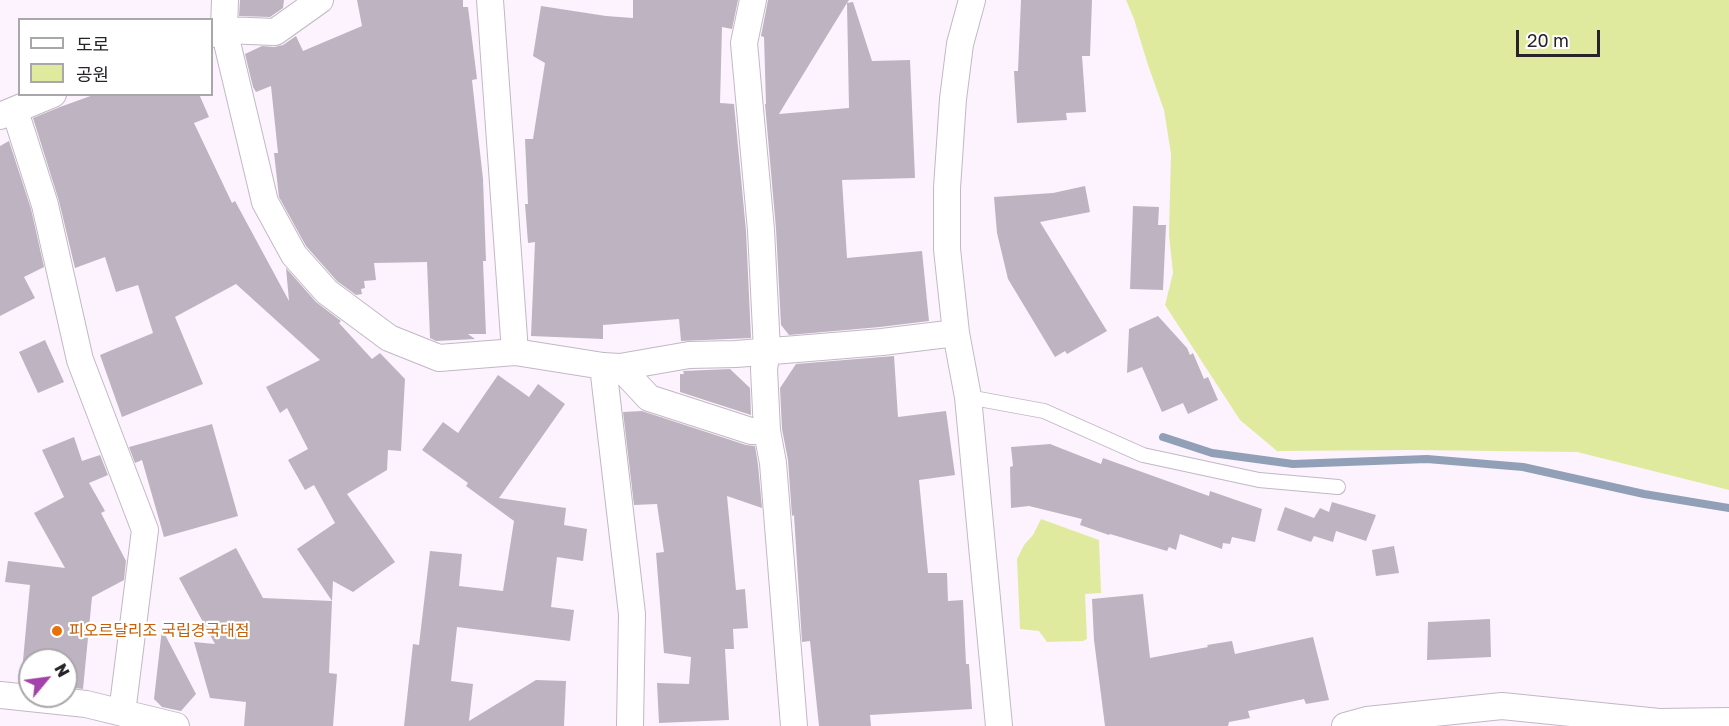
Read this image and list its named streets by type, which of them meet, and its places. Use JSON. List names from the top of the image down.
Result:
{
  "places": ["피오르달리조 국립경국대점"],
  "legend": ["도로", "공원"],
  "scale_bar": "20 m",
  "north": "top right"
}
